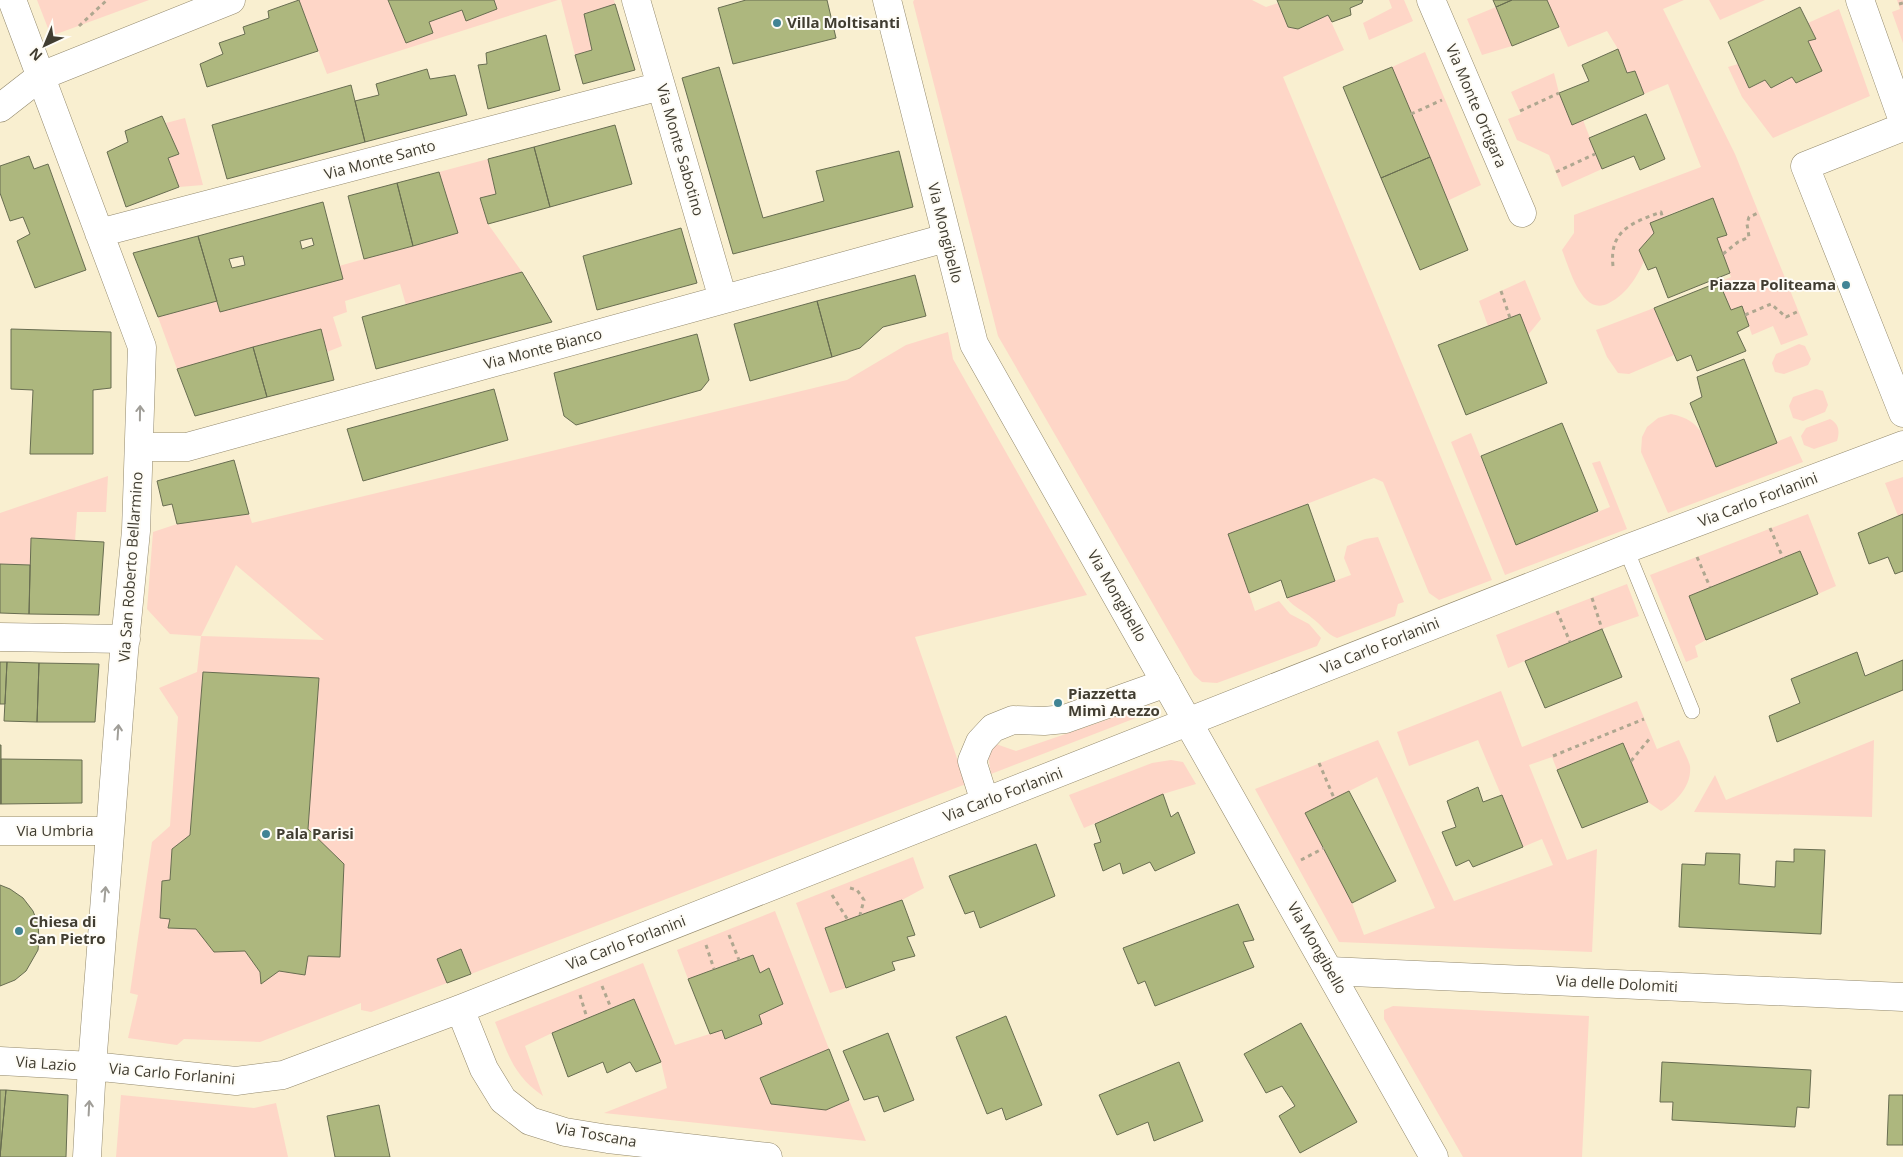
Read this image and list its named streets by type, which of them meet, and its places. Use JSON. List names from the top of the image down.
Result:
{
  "streets": {
    "street": [
      "Via Monte Ortigara",
      "Via Monte Sabotino",
      "Via Monte Santo",
      "Via Mongibello",
      "Via Monte Bianco",
      "Via Carlo Forlanini",
      "Via San Roberto Bellarmino",
      "Via Umbria",
      "Via delle Dolomiti",
      "Via Lazio",
      "Via Toscana"
    ]
  },
  "crossings": [
    ["Via Monte Sabotino", "Via Monte Santo"],
    ["Via Monte Sabotino", "Via Monte Bianco"],
    ["Via Monte Santo", "Via San Roberto Bellarmino"],
    ["Via Mongibello", "Via Monte Bianco"],
    ["Via Mongibello", "Via Carlo Forlanini"],
    ["Via Mongibello", "Via delle Dolomiti"],
    ["Via Monte Bianco", "Via San Roberto Bellarmino"],
    ["Via Carlo Forlanini", "Via San Roberto Bellarmino"],
    ["Via Carlo Forlanini", "Via Lazio"],
    ["Via Carlo Forlanini", "Via Toscana"],
    ["Via San Roberto Bellarmino", "Via Umbria"],
    ["Via San Roberto Bellarmino", "Via Lazio"]
  ],
  "one_way": ["Via San Roberto Bellarmino"],
  "places": [
    "Villa Moltisanti",
    "Piazza Politeama",
    "Piazzetta Mimì Arezzo",
    "Pala Parisi",
    "Chiesa di San Pietro"
  ],
  "north": "bottom left"
}
